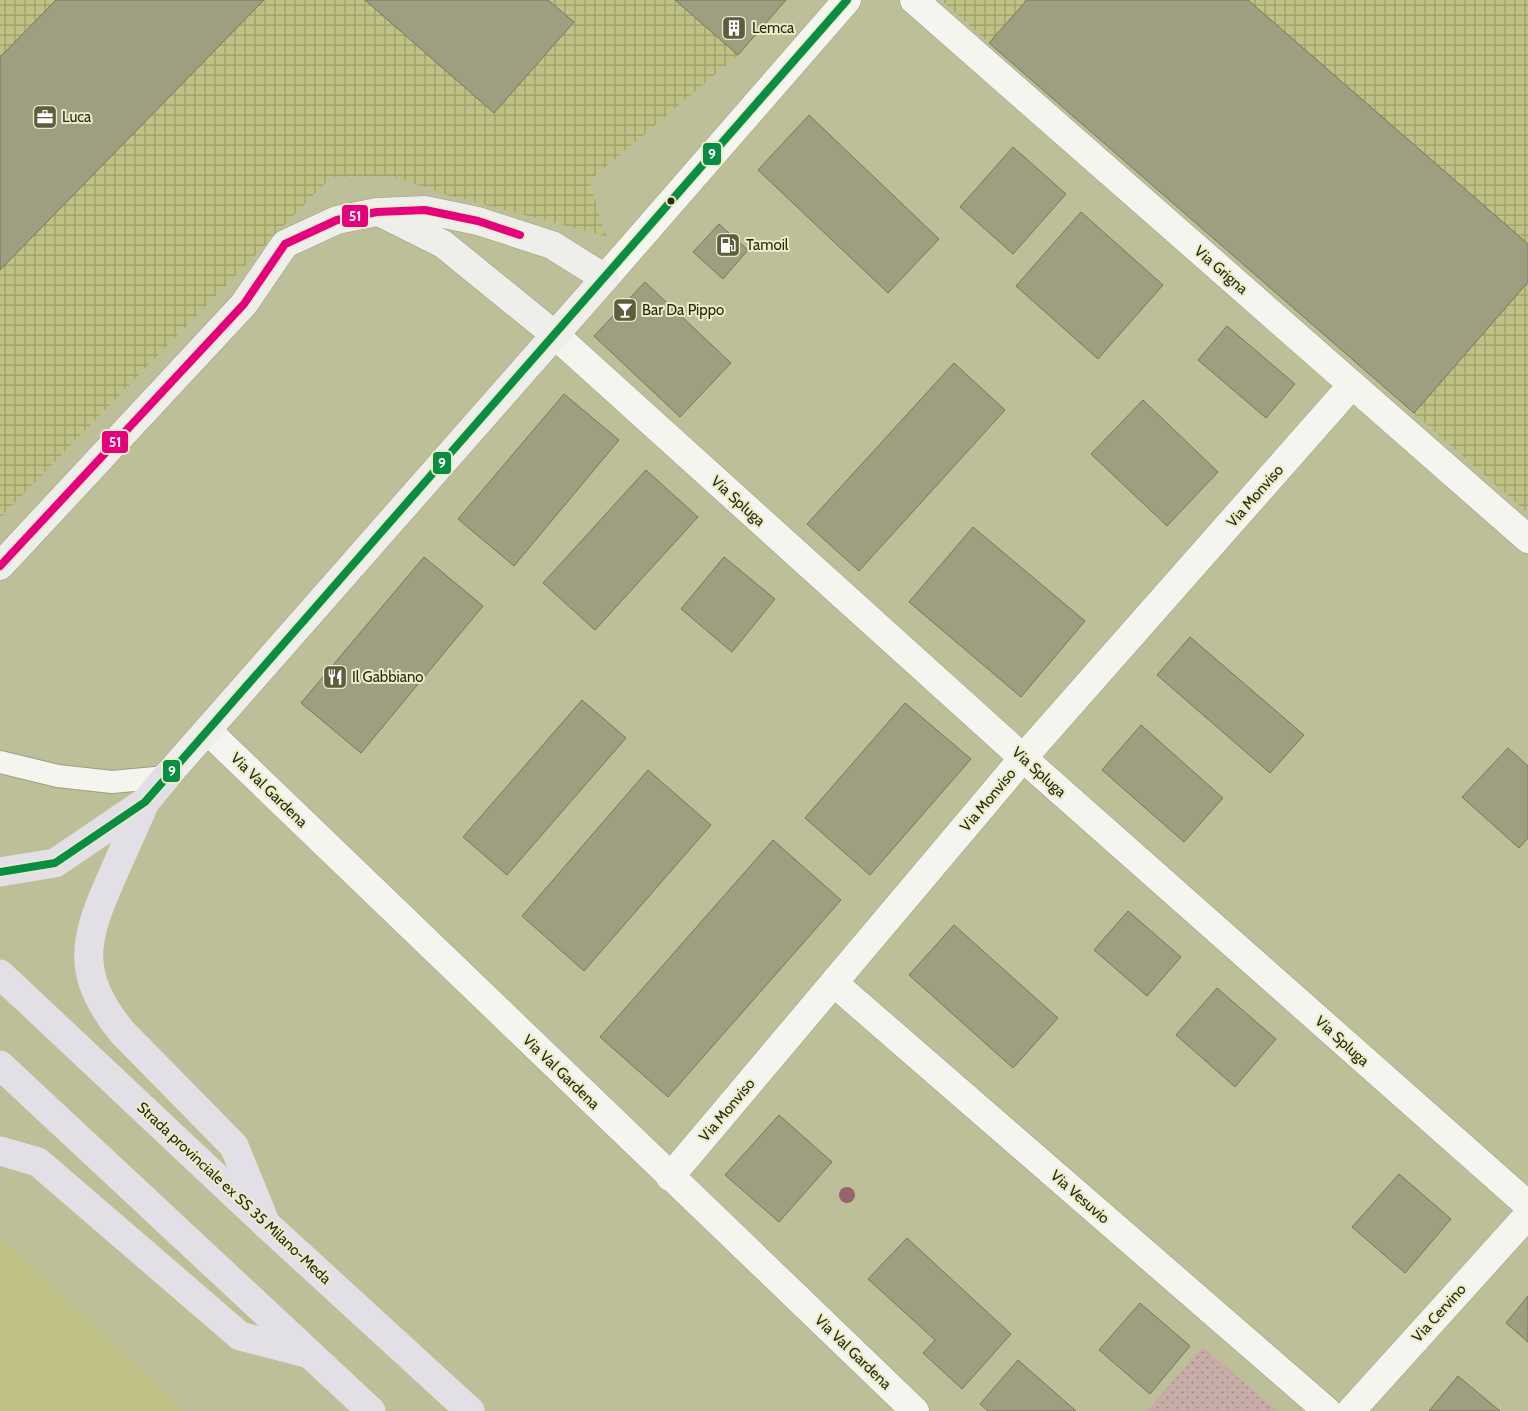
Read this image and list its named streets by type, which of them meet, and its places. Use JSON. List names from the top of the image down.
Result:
{
  "streets": {
    "highway": ["Strada provinciale ex SS 35 Milano-Meda"],
    "street": [
      "Via Grigna",
      "Via Monviso",
      "Via Spluga",
      "Via Val Gardena",
      "Via Vesuvio",
      "Via Cervino"
    ]
  },
  "crossings": [
    ["Via Grigna", "Via Monviso"],
    ["Via Monviso", "Via Spluga"],
    ["Via Monviso", "Via Val Gardena"],
    ["Via Monviso", "Via Vesuvio"]
  ],
  "places": {
    "building": ["Lemca"],
    "office": ["Luca"],
    "fuel station": ["Tamoil"],
    "bar": ["Bar Da Pippo"],
    "restaurant": ["Il Gabbiano"]
  },
  "lines": ["transit line 9", "transit line 51"]
}
